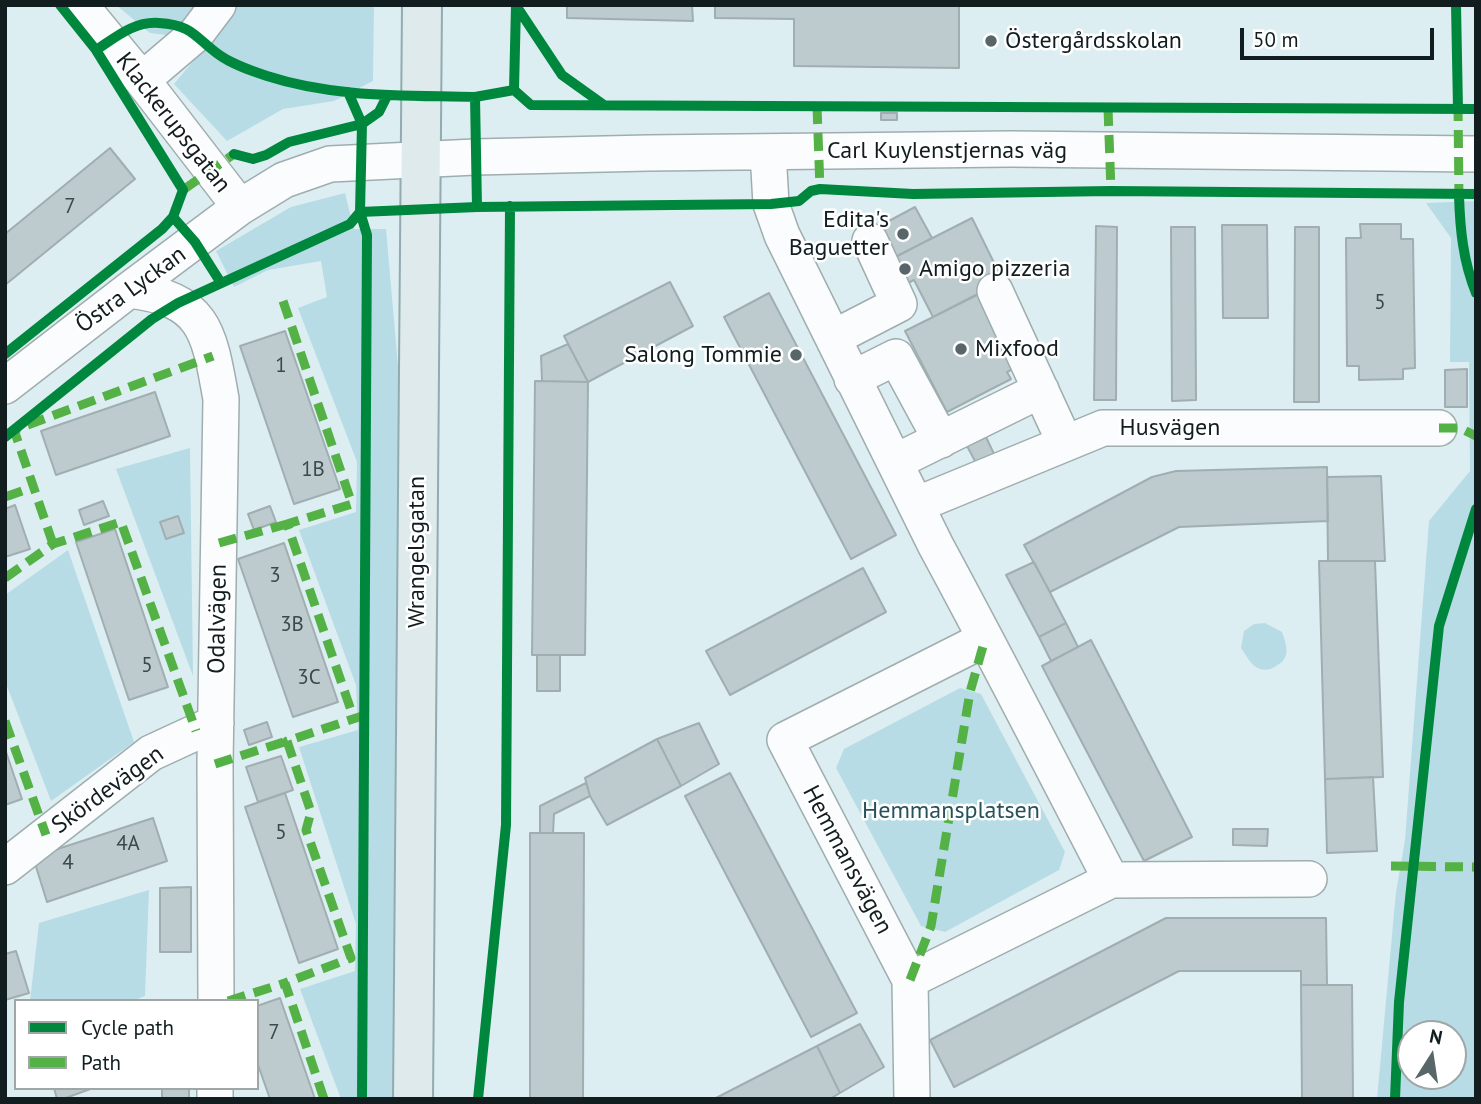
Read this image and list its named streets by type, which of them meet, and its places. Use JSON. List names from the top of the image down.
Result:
{
  "streets": {
    "main road": ["Wrangelsgatan"],
    "street": [
      "Klackerupsgatan",
      "Carl Kuylenstjernas väg",
      "Östra Lyckan",
      "Husvägen",
      "Odalvägen",
      "Skördevägen",
      "Hemmansvägen"
    ]
  },
  "crossings": [
    ["Klackerupsgatan", "Östra Lyckan"],
    ["Carl Kuylenstjernas väg", "Östra Lyckan"],
    ["Carl Kuylenstjernas väg", "Wrangelsgatan"],
    ["Östra Lyckan", "Wrangelsgatan"],
    ["Östra Lyckan", "Odalvägen"],
    ["Odalvägen", "Skördevägen"]
  ],
  "parks": ["Hemmansplatsen"],
  "places": [
    "Östergårdsskolan",
    "Edita's Baguetter",
    "Amigo pizzeria",
    "Mixfood",
    "Salong Tommie"
  ],
  "house_numbers": [
    "7",
    "5",
    "1",
    "1B",
    "3",
    "3B",
    "5",
    "3C",
    "5",
    "4A",
    "4",
    "7"
  ],
  "legend": ["Cycle path", "Path"],
  "scale_bar": "50 m",
  "north": "top"
}
